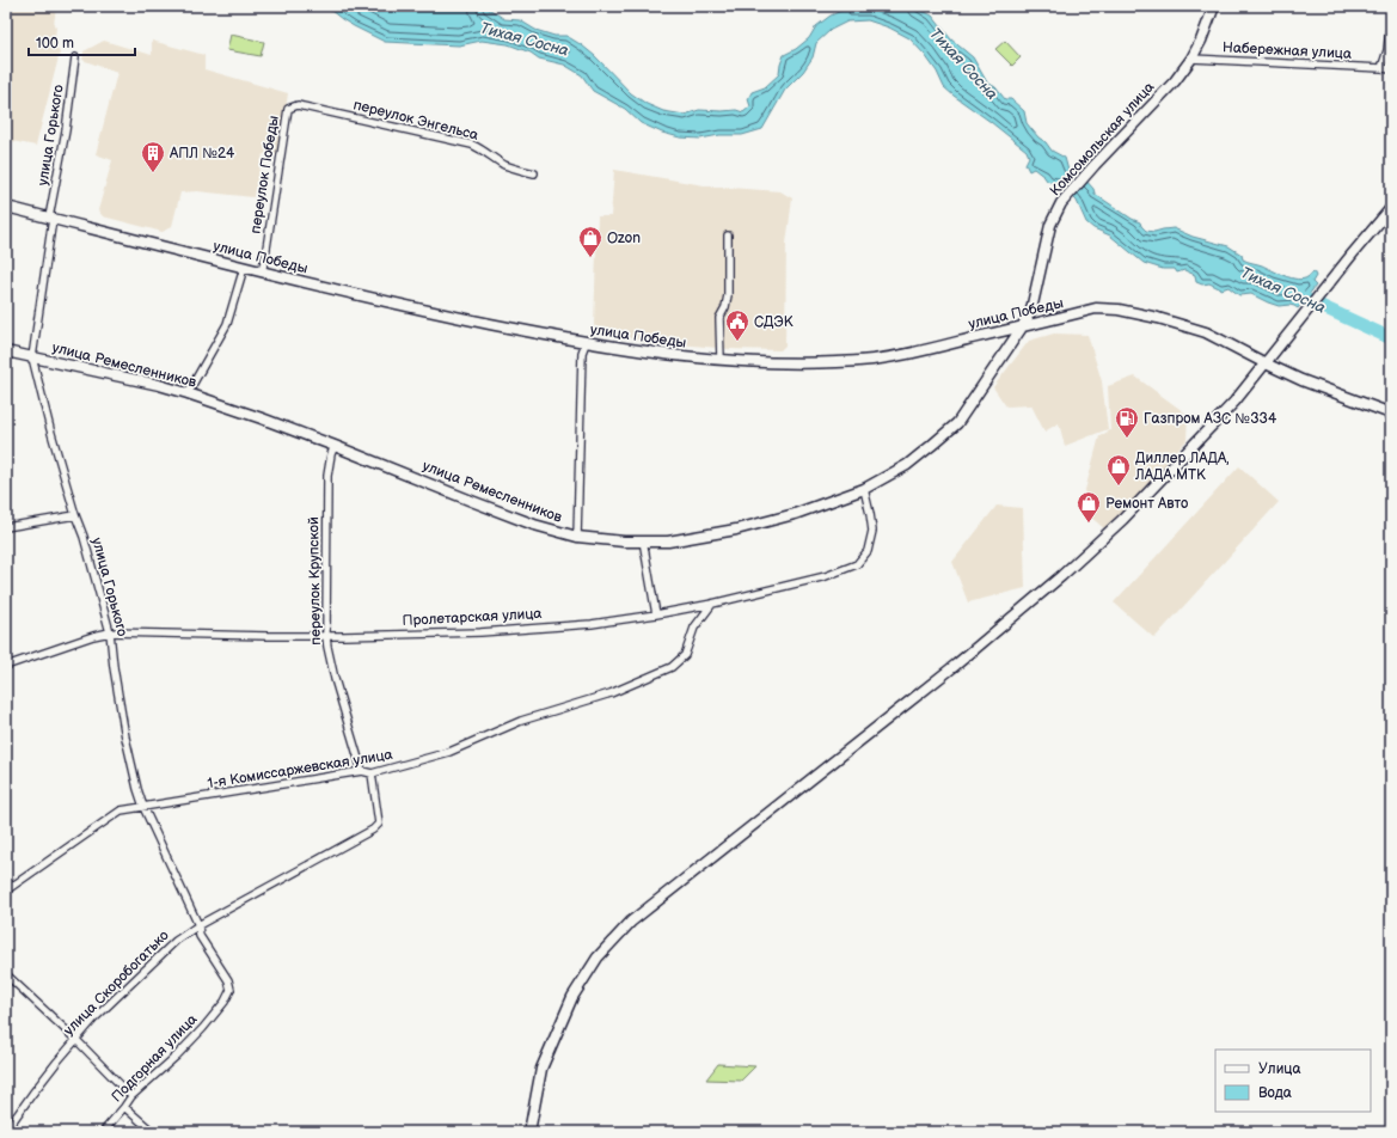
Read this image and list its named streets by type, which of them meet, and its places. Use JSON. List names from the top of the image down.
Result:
{
  "streets": {
    "main road": ["Комсомольская улица", "улица Победы", "улица Ремесленников"],
    "street": [
      "Набережная улица",
      "переулок Энгельса",
      "улица Горького",
      "переулок Победы",
      "переулок Крупской",
      "Пролетарская улица",
      "1-я Комиссаржевская улица",
      "улица Скоробогатько",
      "Подгорная улица"
    ]
  },
  "crossings": [
    ["Набережная улица", "Комсомольская улица"],
    ["переулок Энгельса", "переулок Победы"],
    ["улица Горького", "улица Победы"],
    ["улица Горького", "улица Ремесленников"],
    ["улица Горького", "Пролетарская улица"],
    ["улица Горького", "1-я Комиссаржевская улица"],
    ["улица Горького", "улица Скоробогатько"],
    ["улица Горького", "Подгорная улица"],
    ["Комсомольская улица", "улица Победы"],
    ["Комсомольская улица", "улица Ремесленников"],
    ["переулок Победы", "улица Победы"],
    ["улица Победы", "улица Ремесленников"],
    ["улица Ремесленников", "переулок Крупской"],
    ["улица Ремесленников", "Пролетарская улица"],
    ["переулок Крупской", "Пролетарская улица"],
    ["переулок Крупской", "1-я Комиссаржевская улица"],
    ["Пролетарская улица", "1-я Комиссаржевская улица"],
    ["1-я Комиссаржевская улица", "улица Скоробогатько"]
  ],
  "water": ["Тихая Сосна"],
  "places": {
    "building": ["АПЛ №24"],
    "shop": ["Ozon", "Диллер ЛАДА, ЛАДА МТК", "Ремонт Авто"],
    "public building": ["СДЭК"],
    "fuel station": ["Газпром АЗС №334"]
  },
  "legend": ["Улица", "Вода"],
  "scale_bar": "100 m"
}
